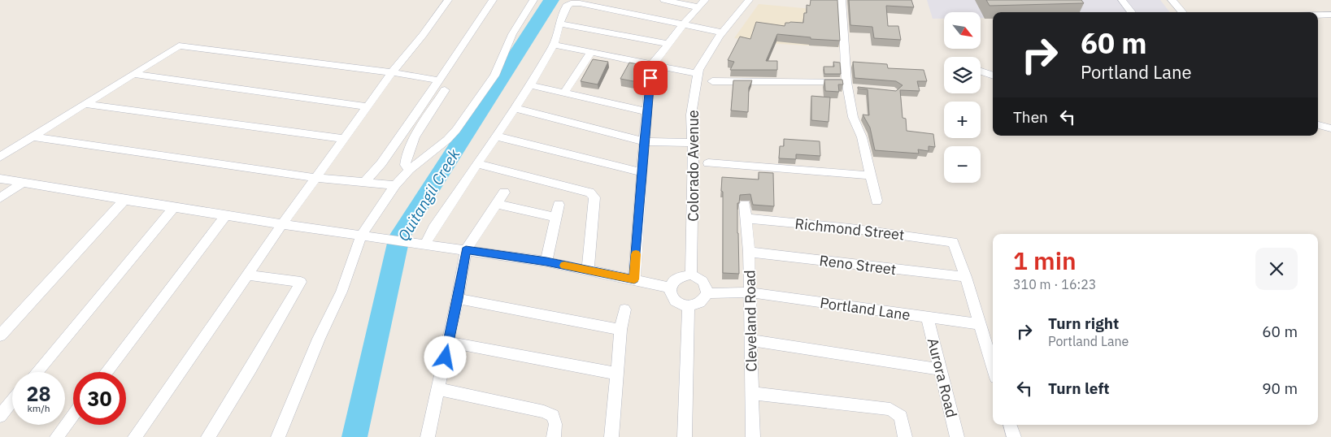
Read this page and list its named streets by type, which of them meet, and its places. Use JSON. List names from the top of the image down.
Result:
{
  "streets": {
    "street": [
      "Colorado Avenue",
      "Richmond Street",
      "Reno Street",
      "Portland Lane",
      "Cleveland Road",
      "Aurora Road"
    ]
  },
  "crossings": [
    ["Colorado Avenue", "Portland Lane"],
    ["Richmond Street", "Reno Street"],
    ["Richmond Street", "Cleveland Road"],
    ["Reno Street", "Cleveland Road"],
    ["Portland Lane", "Cleveland Road"],
    ["Portland Lane", "Aurora Road"]
  ],
  "water": ["Quitangil Creek"],
  "north": "bottom right",
  "page": {
    "map_buttons": ["+", "−"],
    "turn": ["60 m", "Portland Lane"],
    "then": "Then",
    "heading": ["1 min", "310 m · 16:23"],
    "list": [
      {
        "name": "Turn right",
        "note": "Portland Lane",
        "value": "60 m"
      },
      {
        "name": "Turn left",
        "value": "90 m"
      }
    ],
    "speed": "28 km/h",
    "limit": "30"
  }
}
